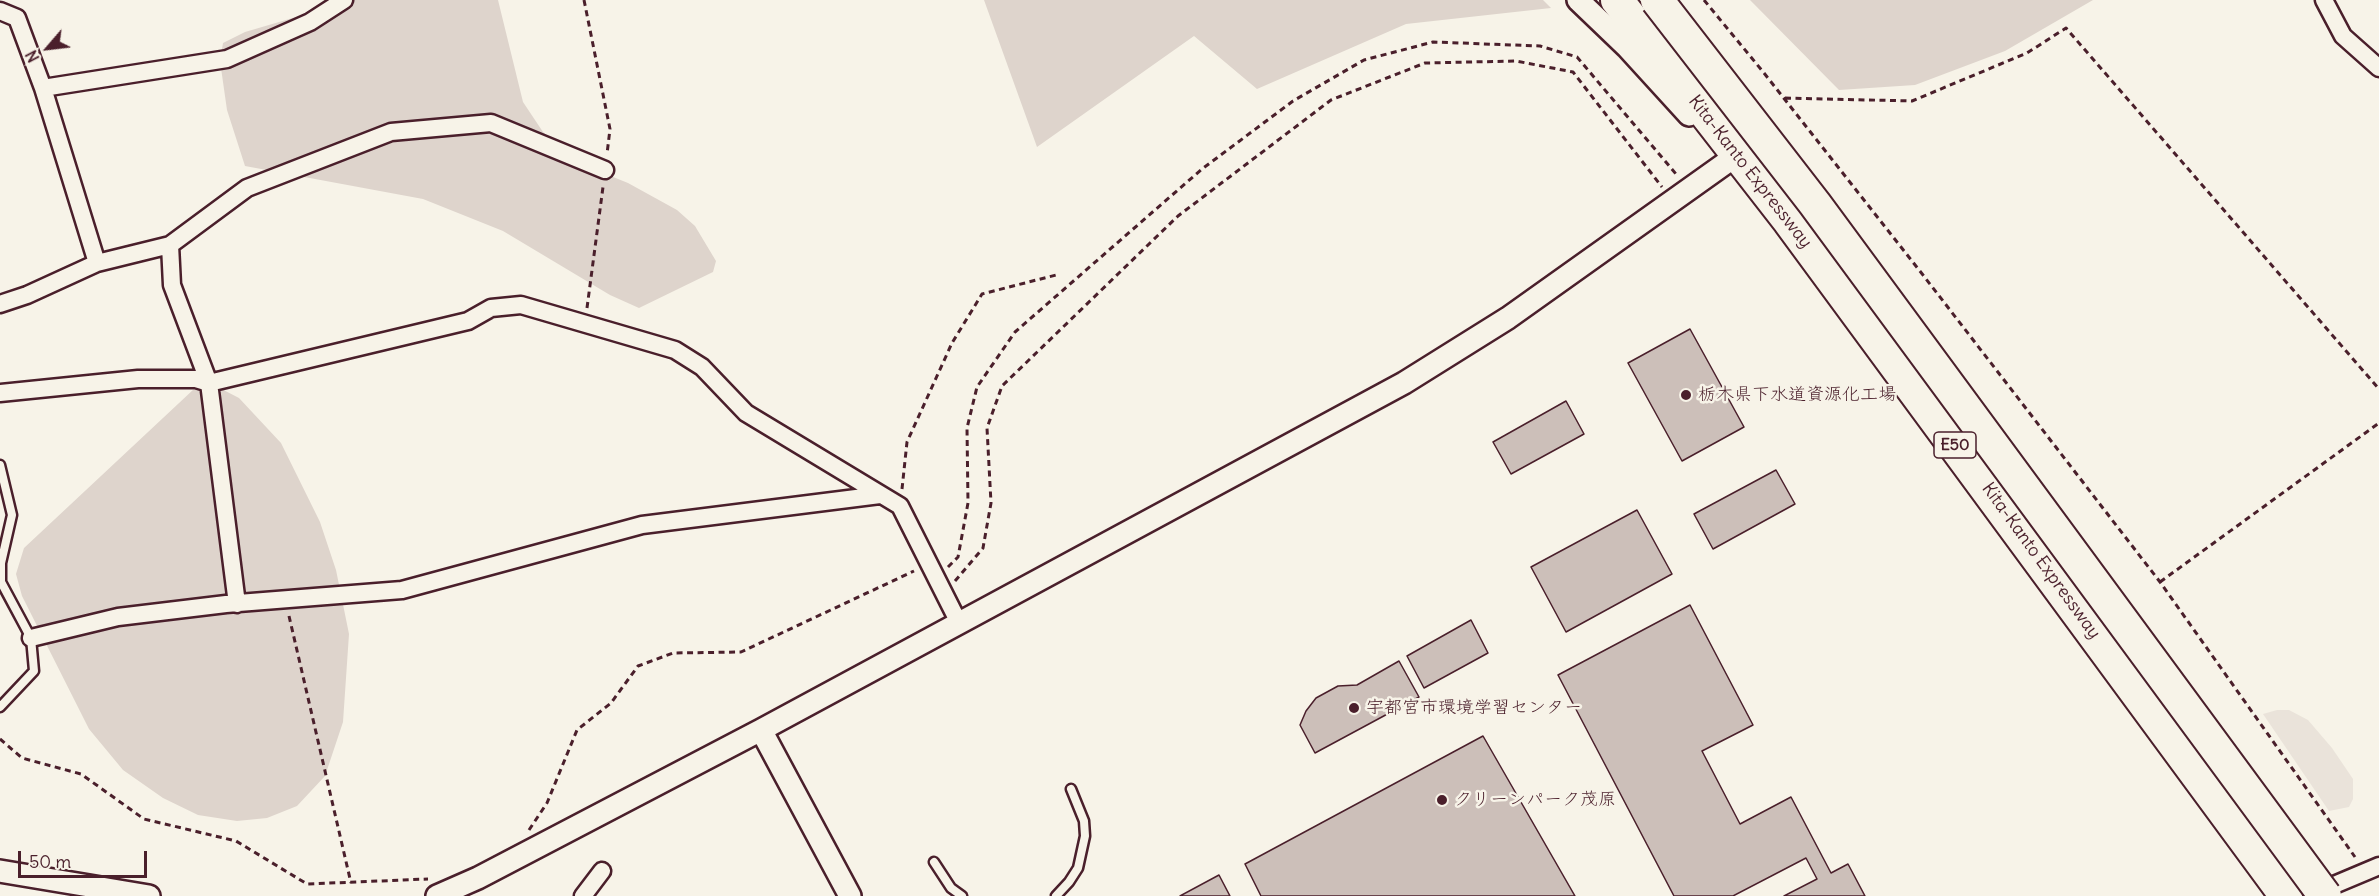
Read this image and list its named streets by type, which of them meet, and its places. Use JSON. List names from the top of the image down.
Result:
{
  "streets": {
    "highway": ["Kita-Kanto Expressway", "E50"]
  },
  "places": ["栃木県下水道資源化工場", "宇都宮市環境学習センター", "クリーンパーク茂原"],
  "scale_bar": "50 m",
  "north": "bottom left"
}
